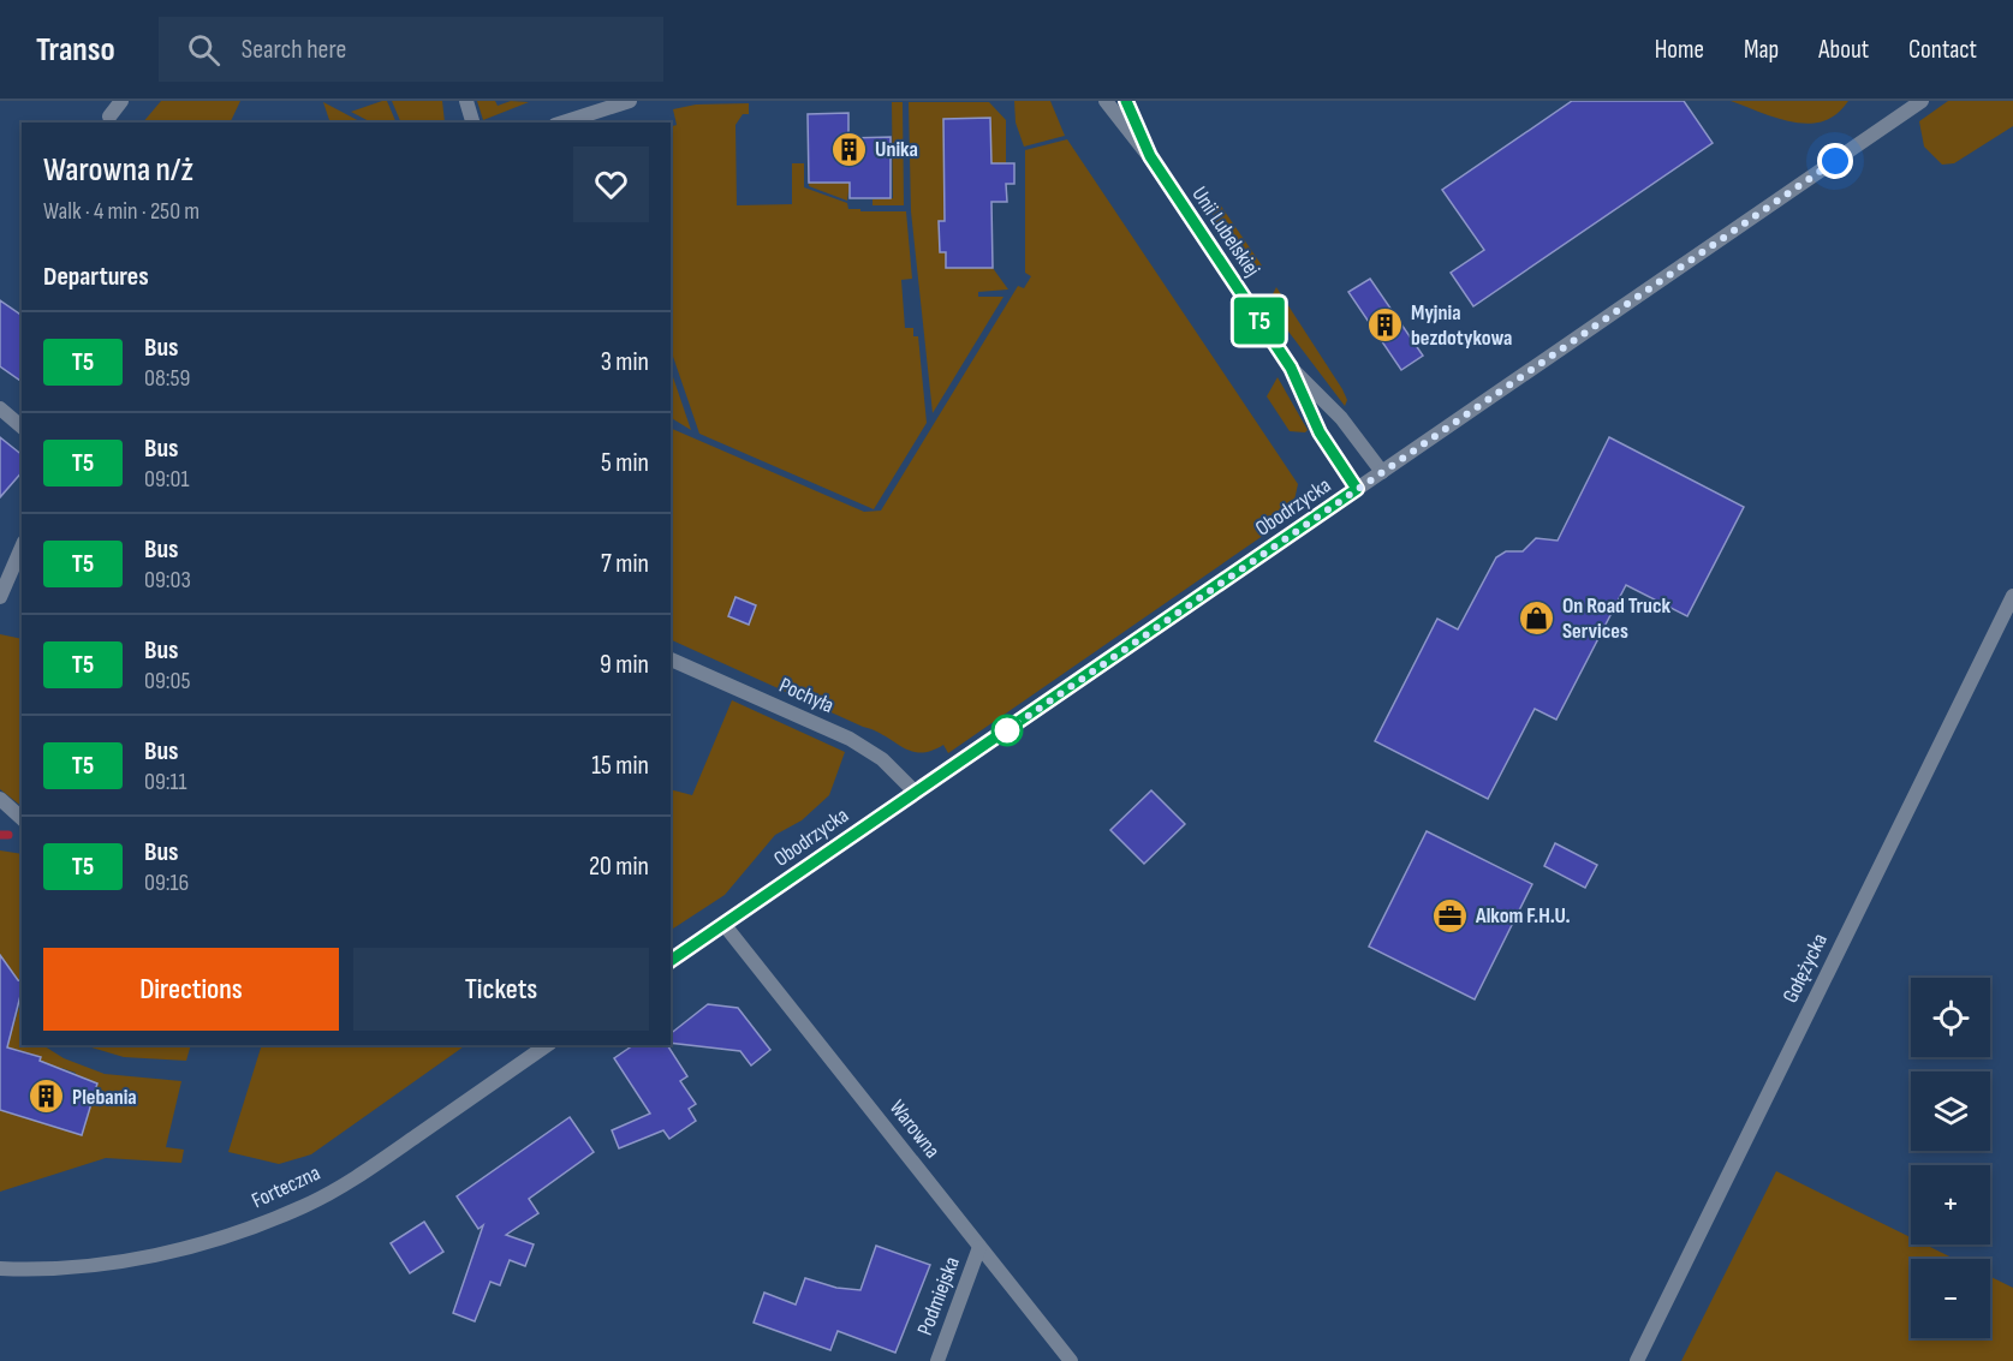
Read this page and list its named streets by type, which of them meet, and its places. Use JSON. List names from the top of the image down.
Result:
{
  "streets": {
    "street": [
      "Unii Lubelskiej",
      "Obodrzycka",
      "Pochyła",
      "Gołężycka",
      "Warowna",
      "Forteczna",
      "Podmiejska"
    ]
  },
  "crossings": [
    ["Unii Lubelskiej", "Obodrzycka"],
    ["Obodrzycka", "Pochyła"],
    ["Obodrzycka", "Warowna"],
    ["Warowna", "Podmiejska"]
  ],
  "places": {
    "building": ["Unika", "Myjnia bezdotykowa", "Plebania"],
    "shop": ["On Road Truck Services"],
    "office": ["Alkom F.H.U."]
  },
  "lines": ["bus line T5"],
  "page": {
    "header": "Transo",
    "search": "Search here",
    "nav": [
      "Home",
      "Map",
      "About",
      "Contact"
    ],
    "on_map": "T5",
    "heading": [
      ["Warowna n/ż", "Walk · 4 min · 250 m"],
      "Departures"
    ],
    "list": [
      {
        "mark": "T5",
        "name": "Bus",
        "note": "08:59",
        "value": "3 min"
      },
      {
        "mark": "T5",
        "name": "Bus",
        "note": "09:01",
        "value": "5 min"
      },
      {
        "mark": "T5",
        "name": "Bus",
        "note": "09:03",
        "value": "7 min"
      },
      {
        "mark": "T5",
        "name": "Bus",
        "note": "09:05",
        "value": "9 min"
      },
      {
        "mark": "T5",
        "name": "Bus",
        "note": "09:11",
        "value": "15 min"
      },
      {
        "mark": "T5",
        "name": "Bus",
        "note": "09:16",
        "value": "20 min"
      }
    ],
    "buttons": ["Directions", "Tickets"],
    "map_buttons": ["+", "−"]
  }
}
